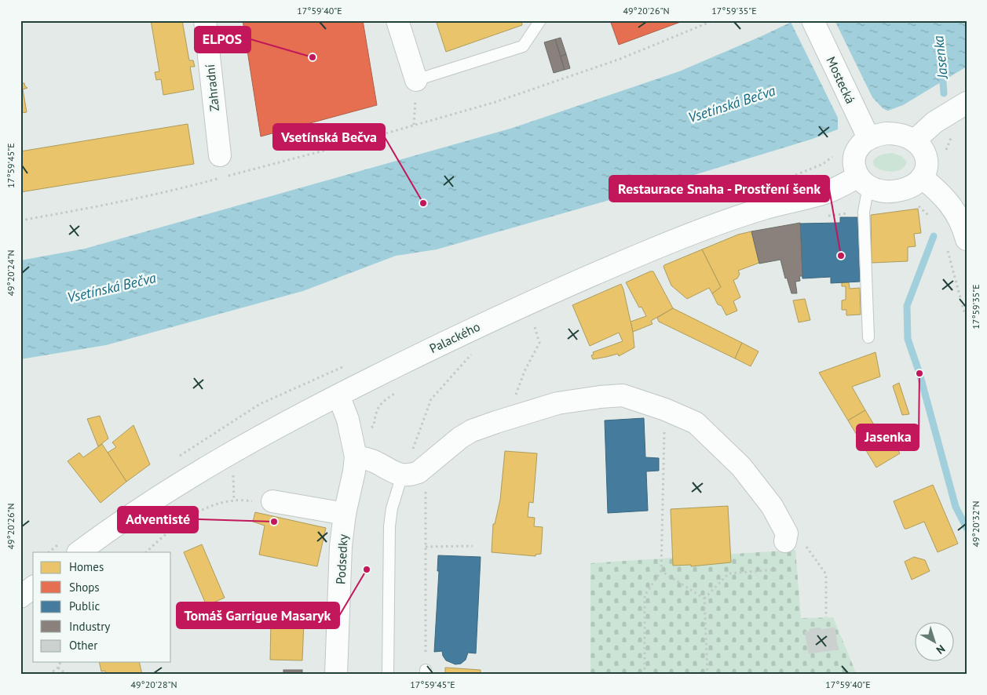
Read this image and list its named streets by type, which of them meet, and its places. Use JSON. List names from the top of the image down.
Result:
{
  "streets": {
    "street": [
      "Mostecká",
      "Zahradní",
      "Palackého",
      "Podsedky"
    ]
  },
  "crossings": [
    ["Mostecká", "Palackého"],
    ["Palackého", "Podsedky"]
  ],
  "water": ["Jasenka", "Vsetínská Bečva"],
  "places": [
    "ELPOS",
    "Vsetínská Bečva",
    "Restaurace Snaha - Prostření šenk",
    "Jasenka",
    "Adventisté",
    "Tomáš Garrigue Masaryk"
  ],
  "legend": [
    "Homes",
    "Shops",
    "Public",
    "Industry",
    "Other"
  ],
  "north": "bottom right",
  "coordinates": [
    "17°59'40\"E",
    "49°20'26\"N",
    "17°59'35\"E",
    "17°59'45\"E",
    "49°20'24\"N",
    "49°20'32\"N",
    "49°20'28\"N"
  ]
}
